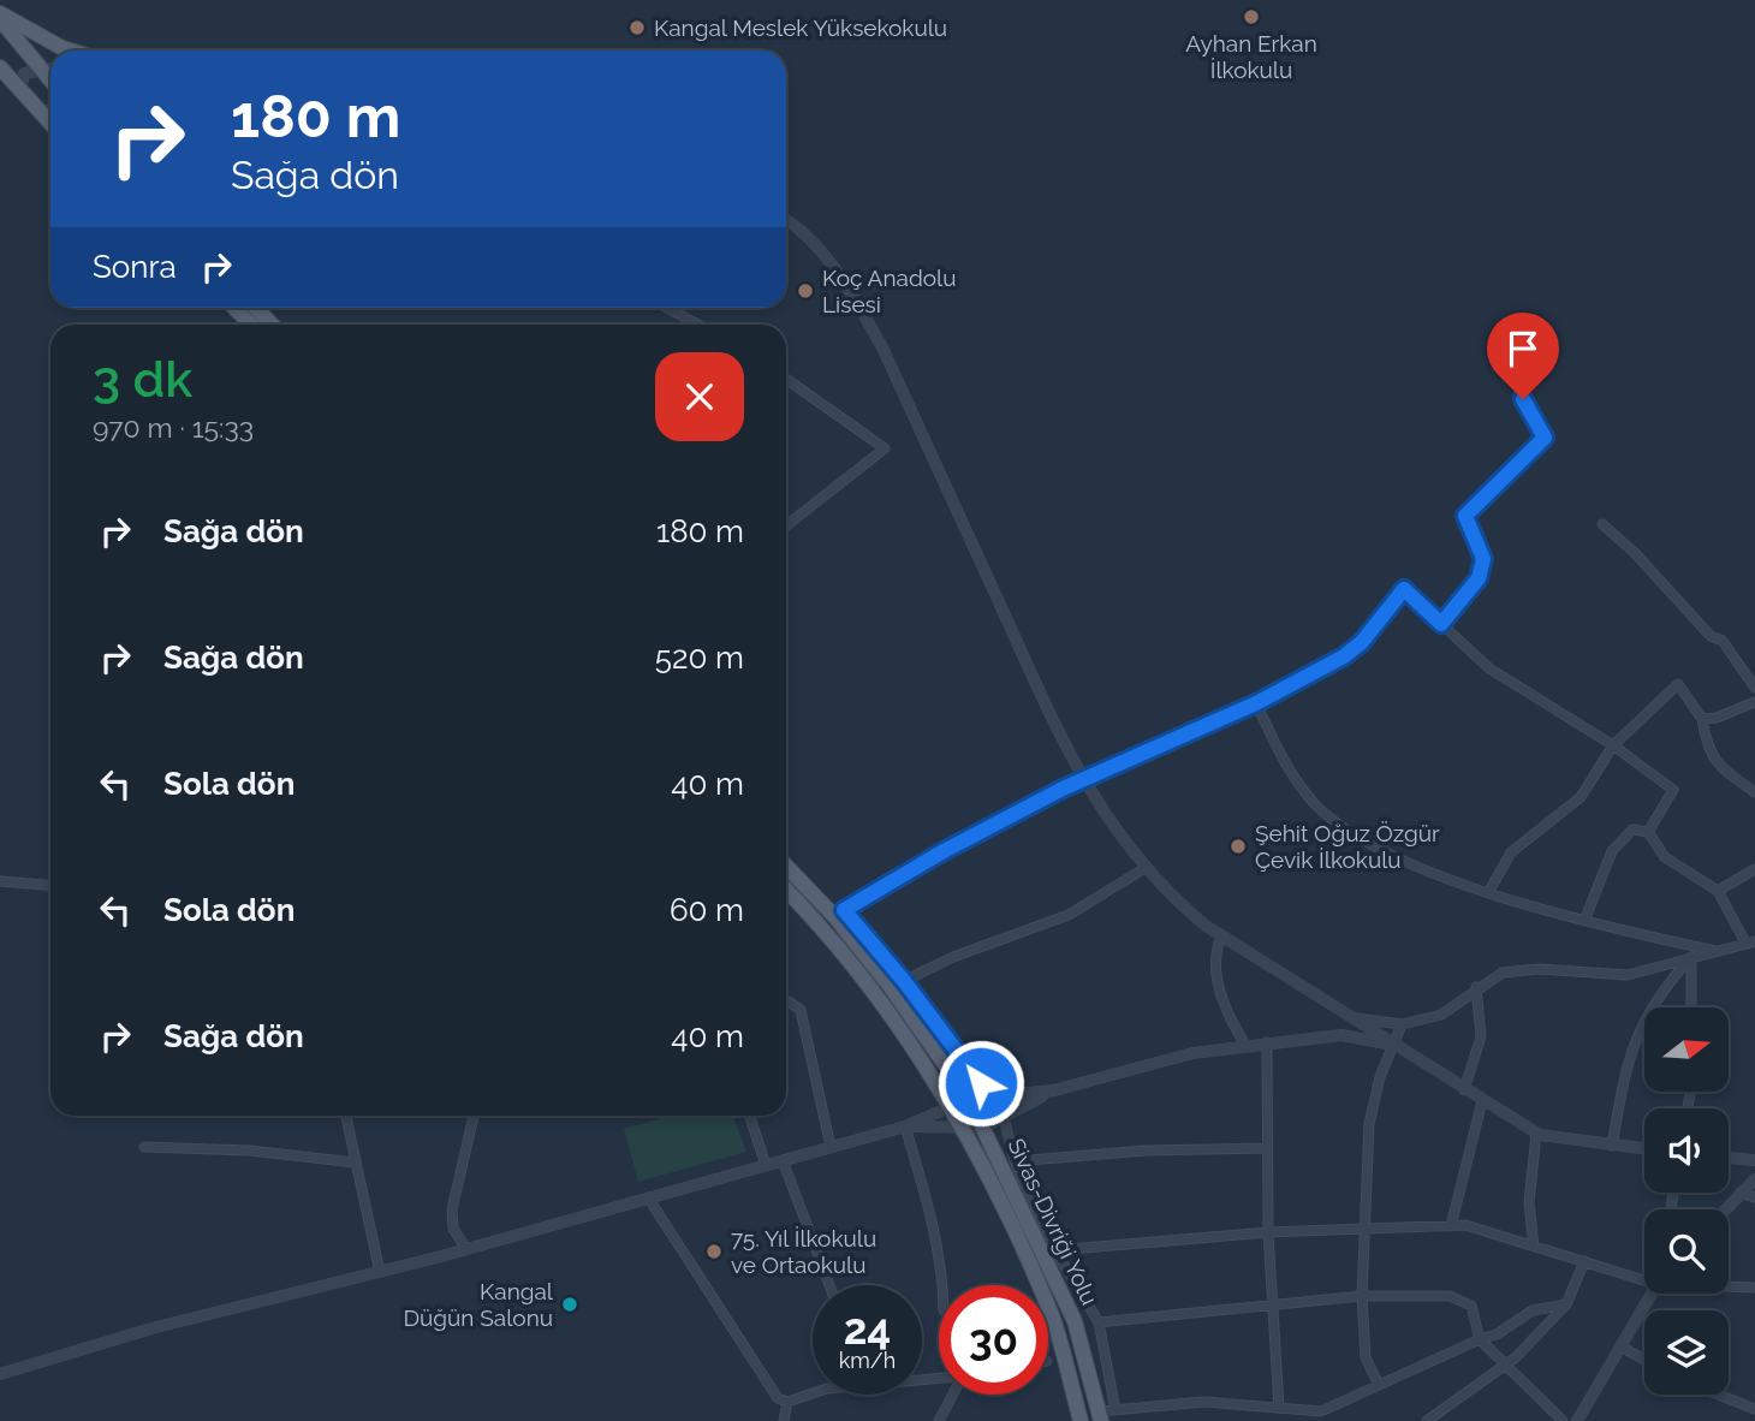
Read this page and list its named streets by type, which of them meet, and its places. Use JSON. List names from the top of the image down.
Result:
{
  "streets": {
    "main road": ["Sivas-Divriği Yolu"]
  },
  "places": [
    "Ayhan Erkan İlkokulu",
    "Kangal Meslek Yüksekokulu",
    "Koç Anadolu Lisesi",
    "Şehit Oğuz Özgür Çevik İlkokulu",
    "75. Yıl İlkokulu ve Ortaokulu",
    "Kangal Düğün Salonu"
  ],
  "north": "right",
  "page": {
    "turn": ["180 m", "Sağa dön"],
    "then": "Sonra",
    "heading": ["3 dk", "970 m · 15:33"],
    "list": [
      {
        "name": "Sağa dön",
        "value": "180 m"
      },
      {
        "name": "Sağa dön",
        "value": "520 m"
      },
      {
        "name": "Sola dön",
        "value": "40 m"
      },
      {
        "name": "Sola dön",
        "value": "60 m"
      },
      {
        "name": "Sağa dön",
        "value": "40 m"
      }
    ],
    "speed": "24 km/h",
    "limit": "30"
  }
}
